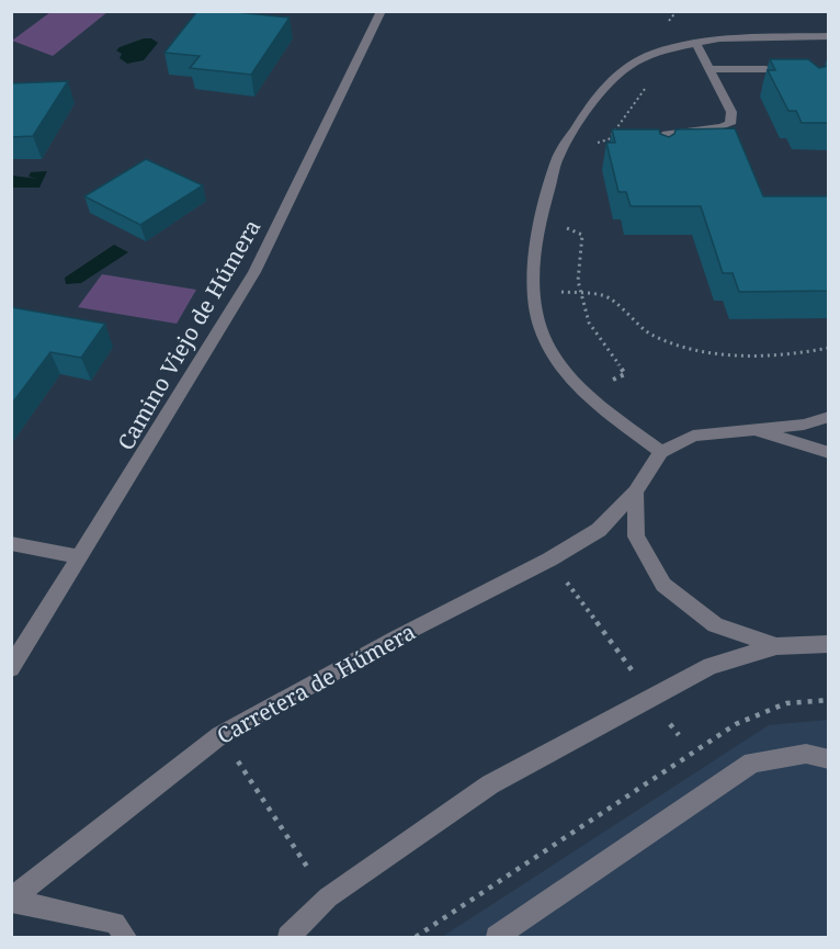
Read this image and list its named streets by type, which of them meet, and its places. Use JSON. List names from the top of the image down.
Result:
{
  "streets": {
    "street": ["Camino Viejo de Húmera", "Carretera de Húmera"]
  }
}
